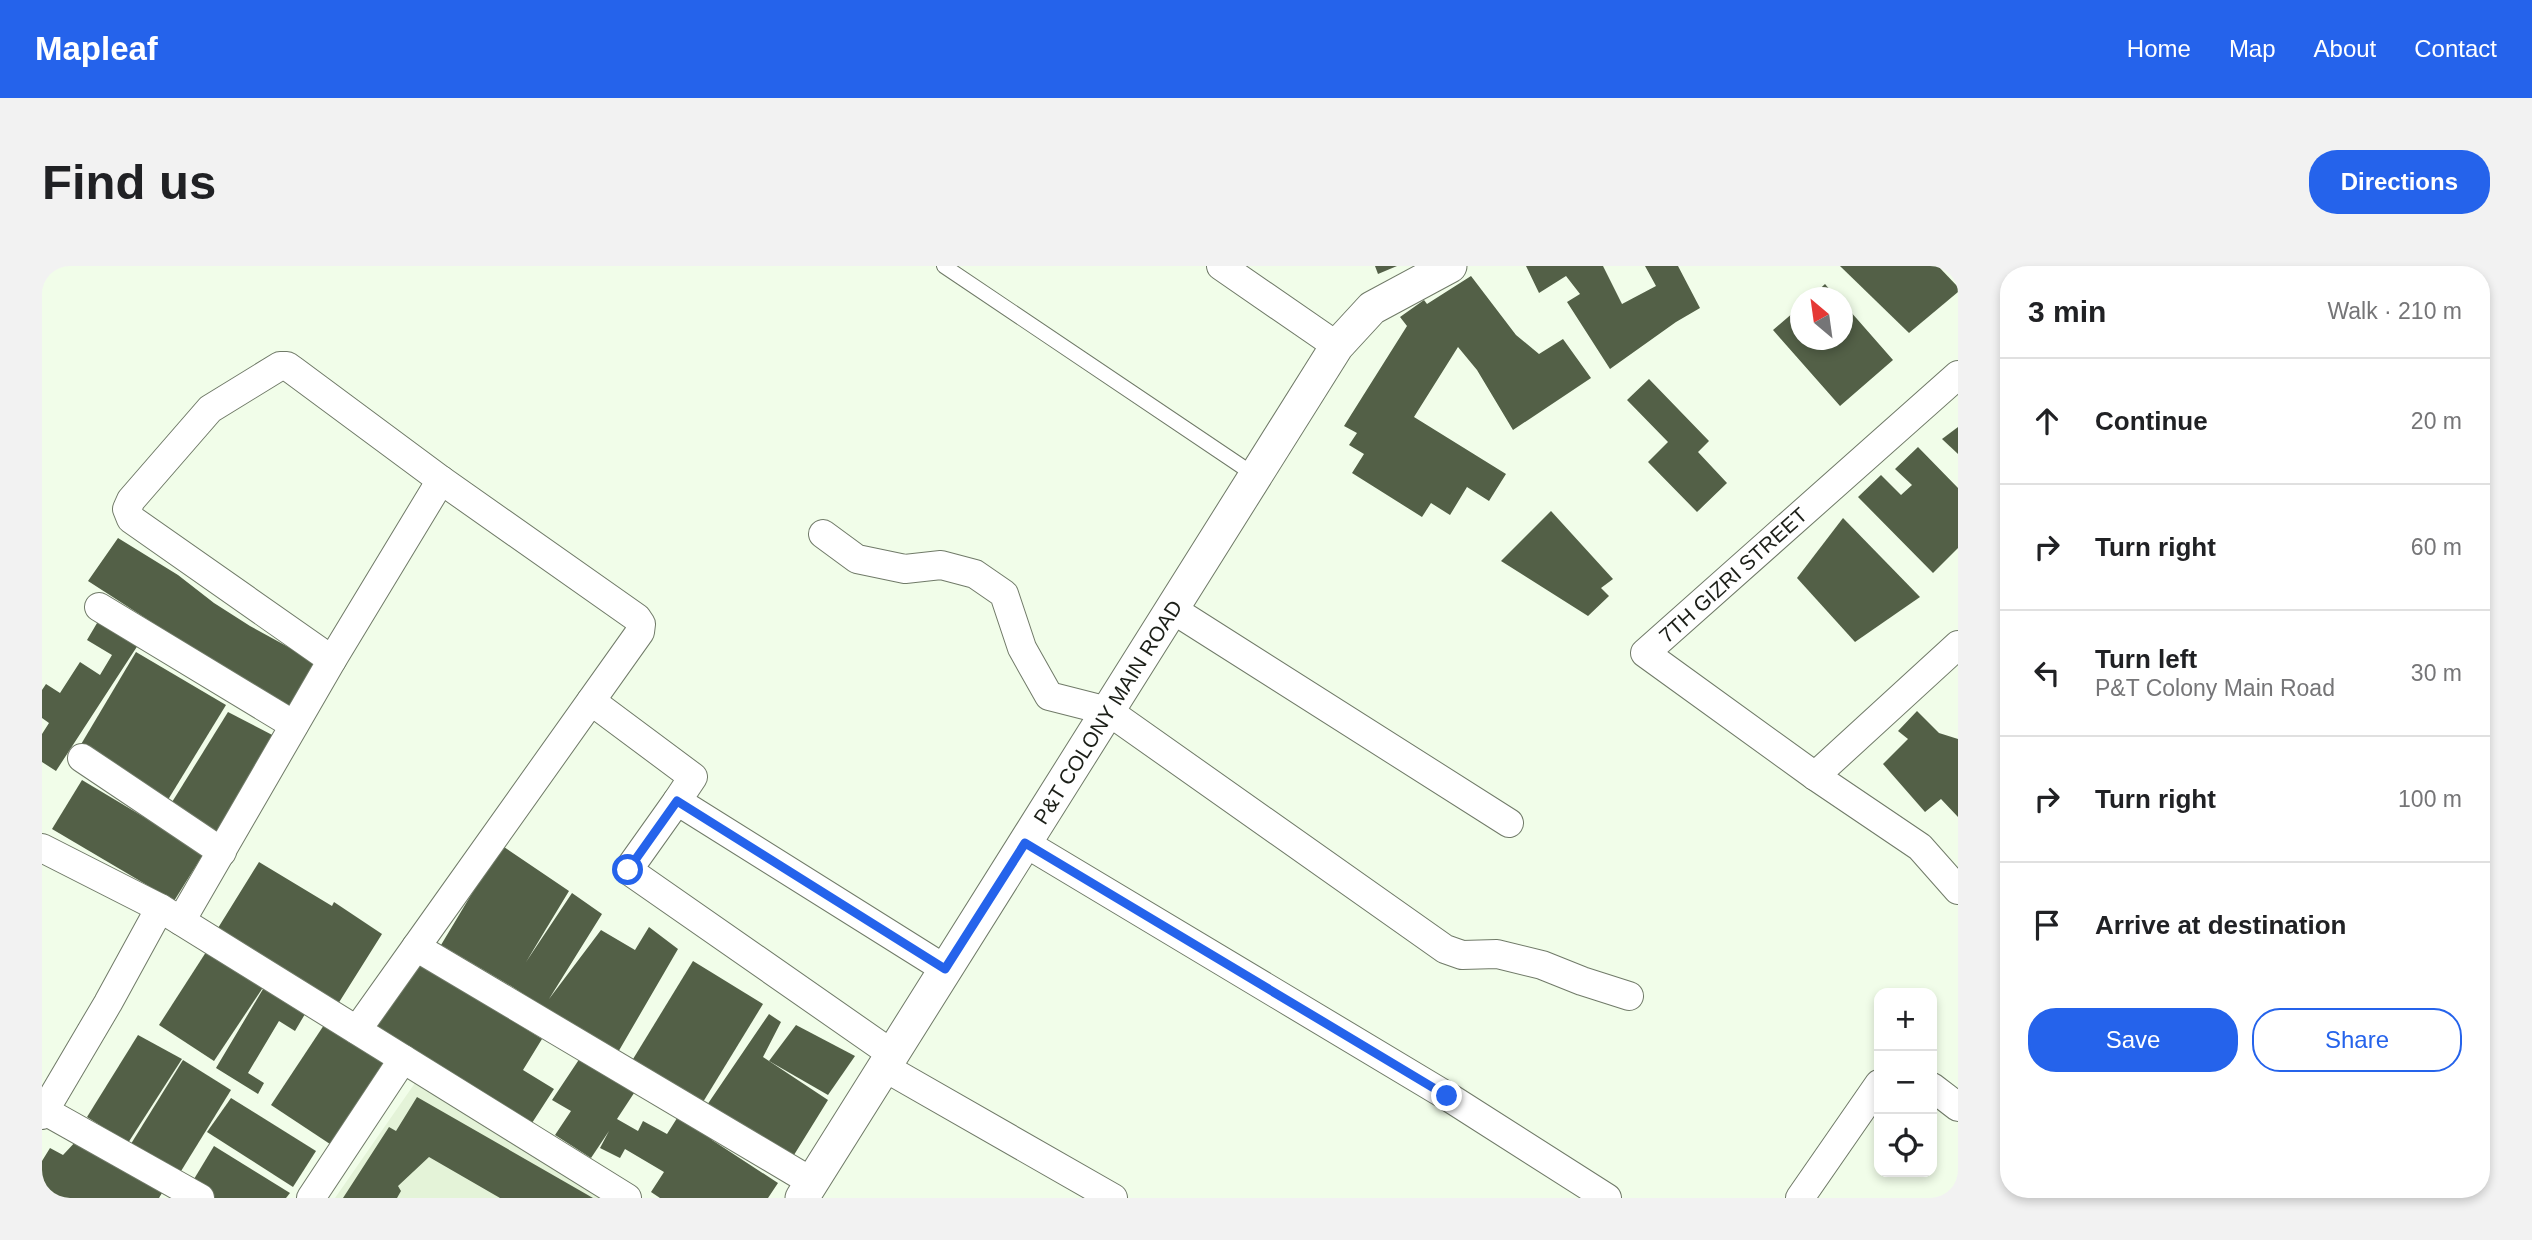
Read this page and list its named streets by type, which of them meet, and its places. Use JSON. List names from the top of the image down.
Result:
{
  "streets": {
    "street": ["7TH GIZRI STREET", "P&T COLONY MAIN ROAD"]
  },
  "north": "top left",
  "page": {
    "header": "Mapleaf",
    "nav": [
      "Home",
      "Map",
      "About",
      "Contact"
    ],
    "buttons": [
      "Directions",
      ["Save", "Share"]
    ],
    "title": "Find us",
    "heading": ["3 min", "Walk · 210 m"],
    "list": [
      ["Continue", "20 m"],
      ["Turn right", "60 m"],
      ["Turn left", "P&T Colony Main Road", "30 m"],
      ["Turn right", "100 m"],
      "Arrive at destination"
    ],
    "map_buttons": ["+", "−"]
  }
}
